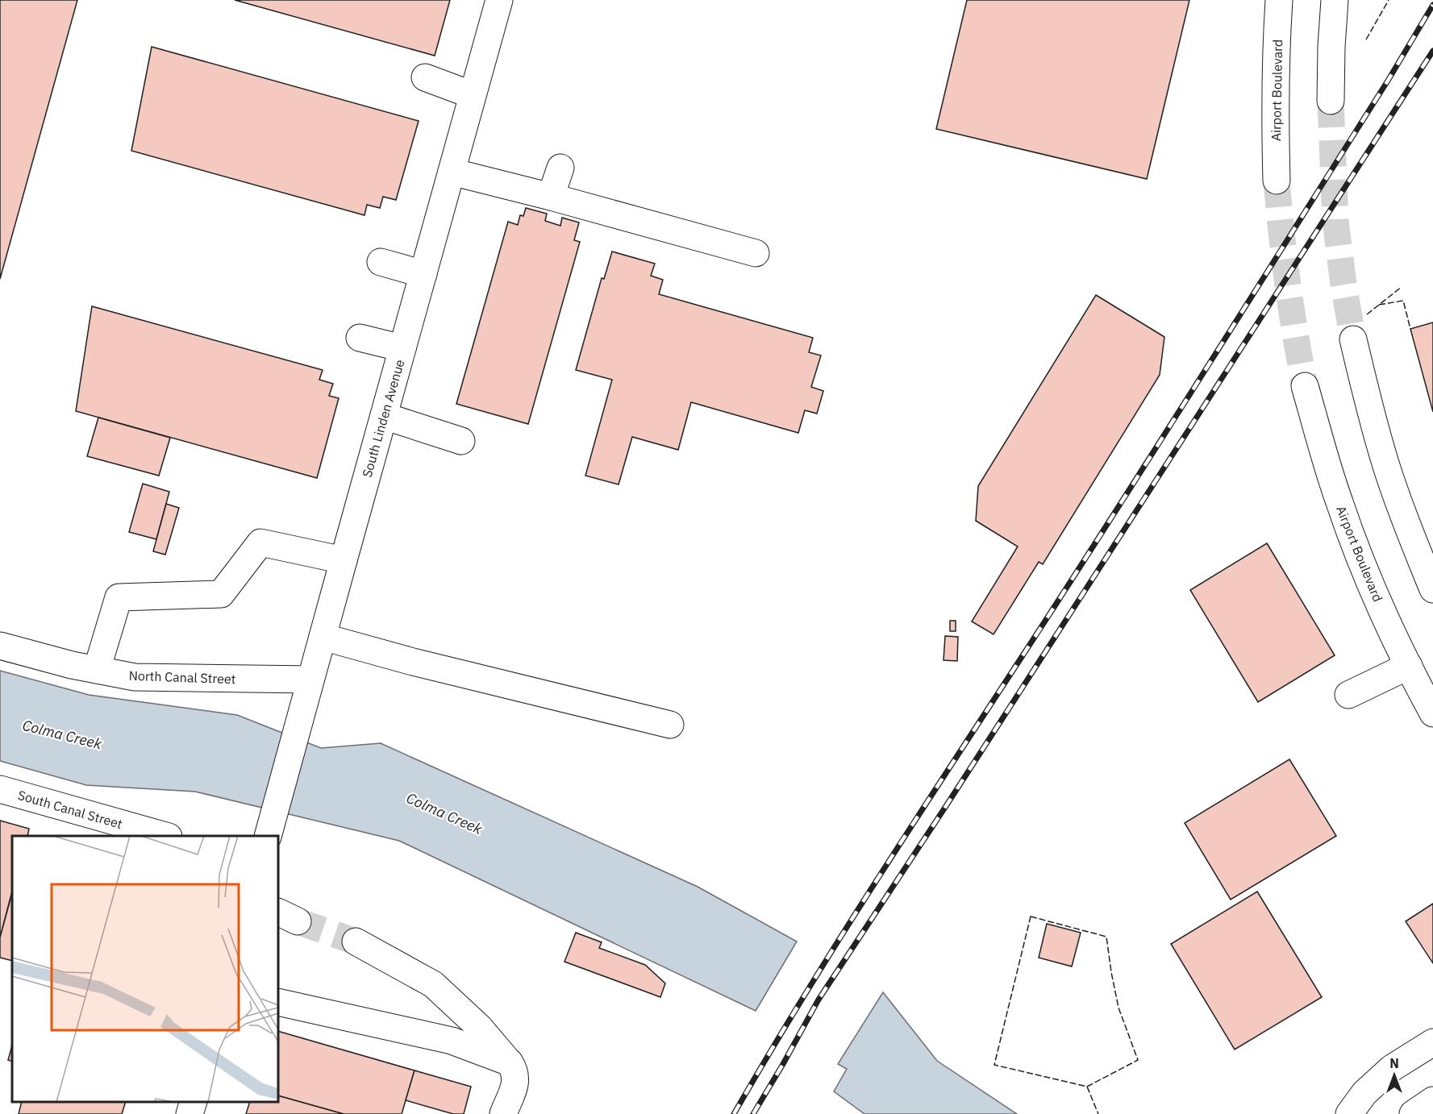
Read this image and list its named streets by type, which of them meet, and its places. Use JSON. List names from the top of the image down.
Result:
{
  "streets": {
    "street": [
      "Airport Boulevard",
      "South Linden Avenue",
      "North Canal Street",
      "South Canal Street"
    ]
  },
  "crossings": [
    ["South Linden Avenue", "North Canal Street"]
  ],
  "water": ["Colma Creek"],
  "north": "top"
}
